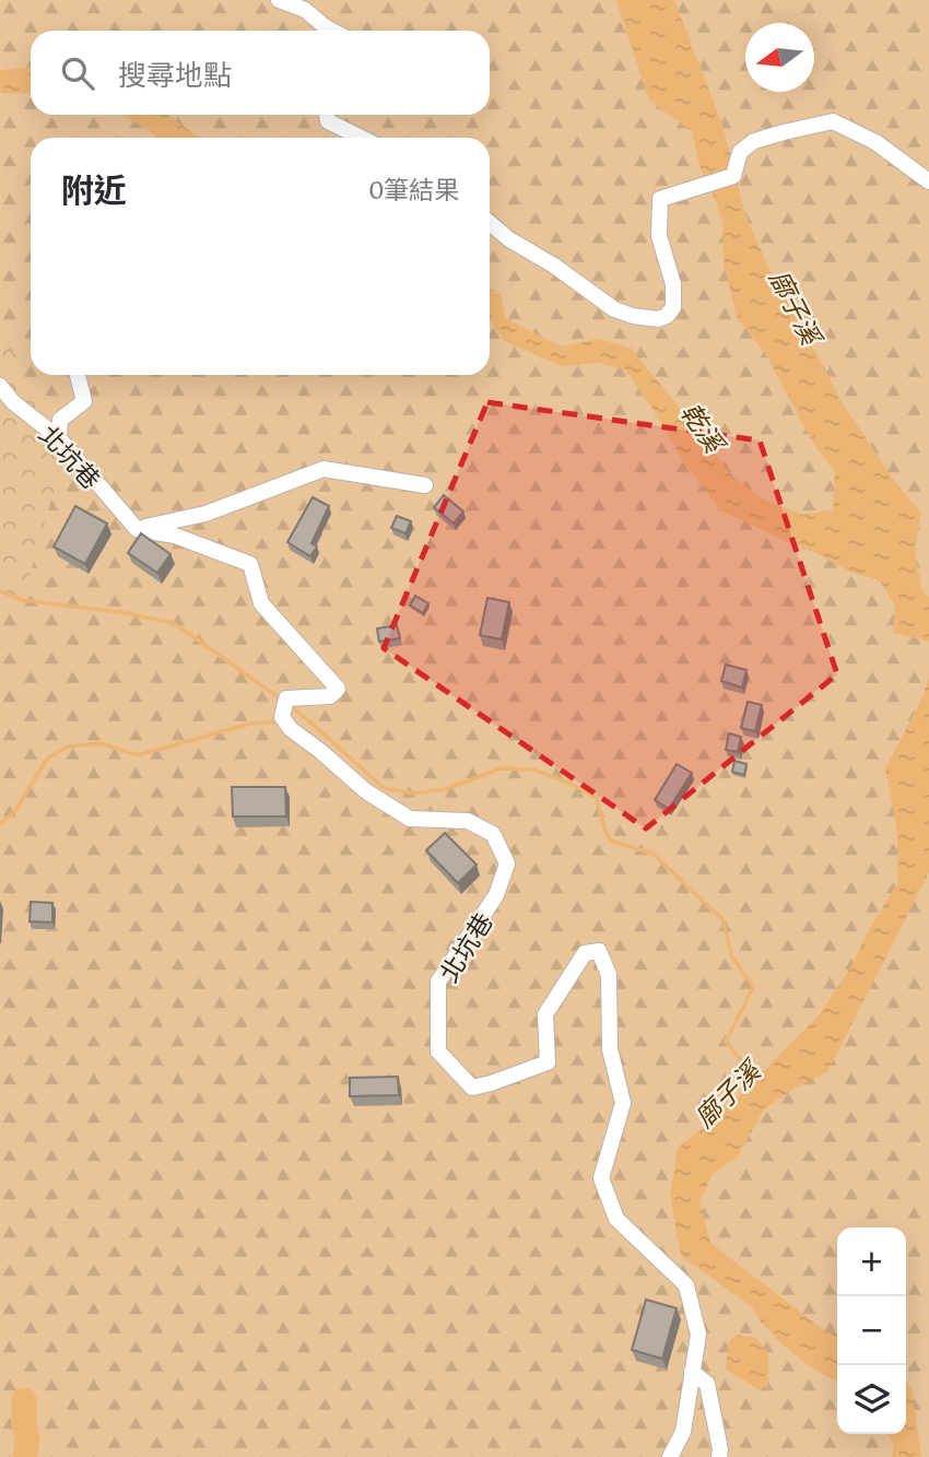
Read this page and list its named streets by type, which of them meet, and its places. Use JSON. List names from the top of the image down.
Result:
{
  "streets": {
    "street": ["北坑巷"]
  },
  "water": ["廍子溪", "乾溪"],
  "north": "left",
  "page": {
    "search": "搜尋地點",
    "heading": ["附近", "0筆結果"],
    "map_buttons": ["+", "−"]
  }
}
